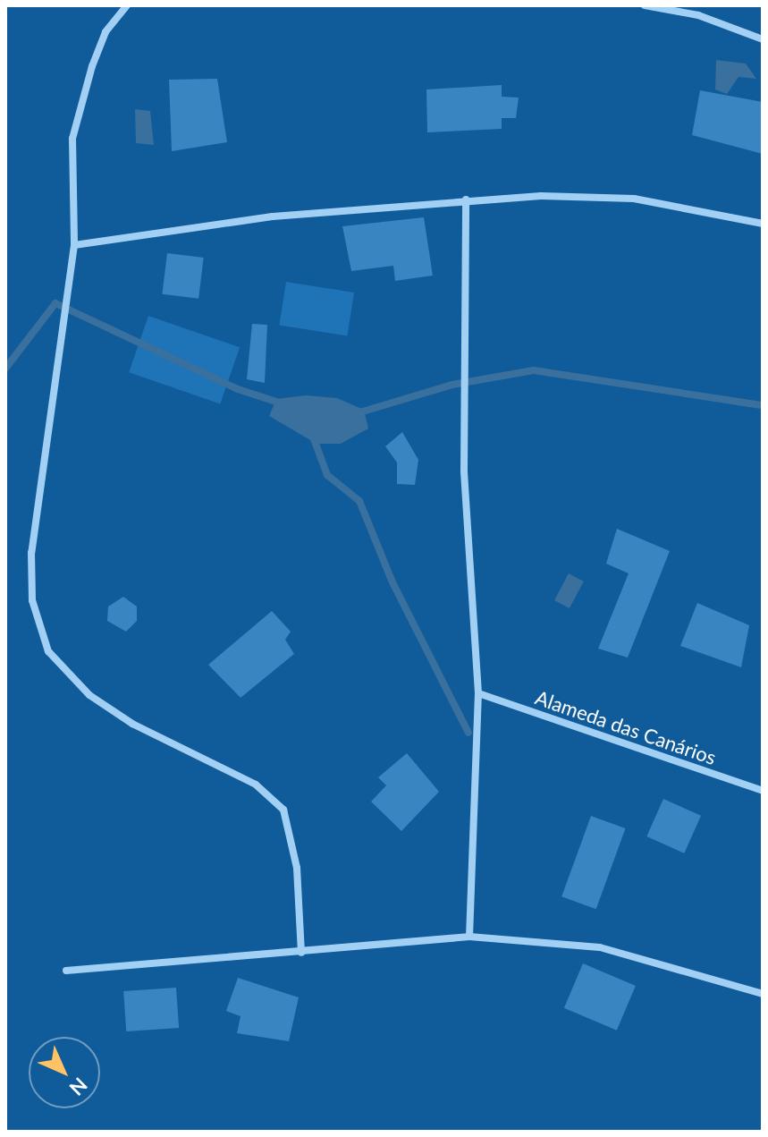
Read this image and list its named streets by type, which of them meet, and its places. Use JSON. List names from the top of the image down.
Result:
{
  "streets": {
    "street": ["Alameda das Canários"]
  },
  "north": "bottom right"
}
